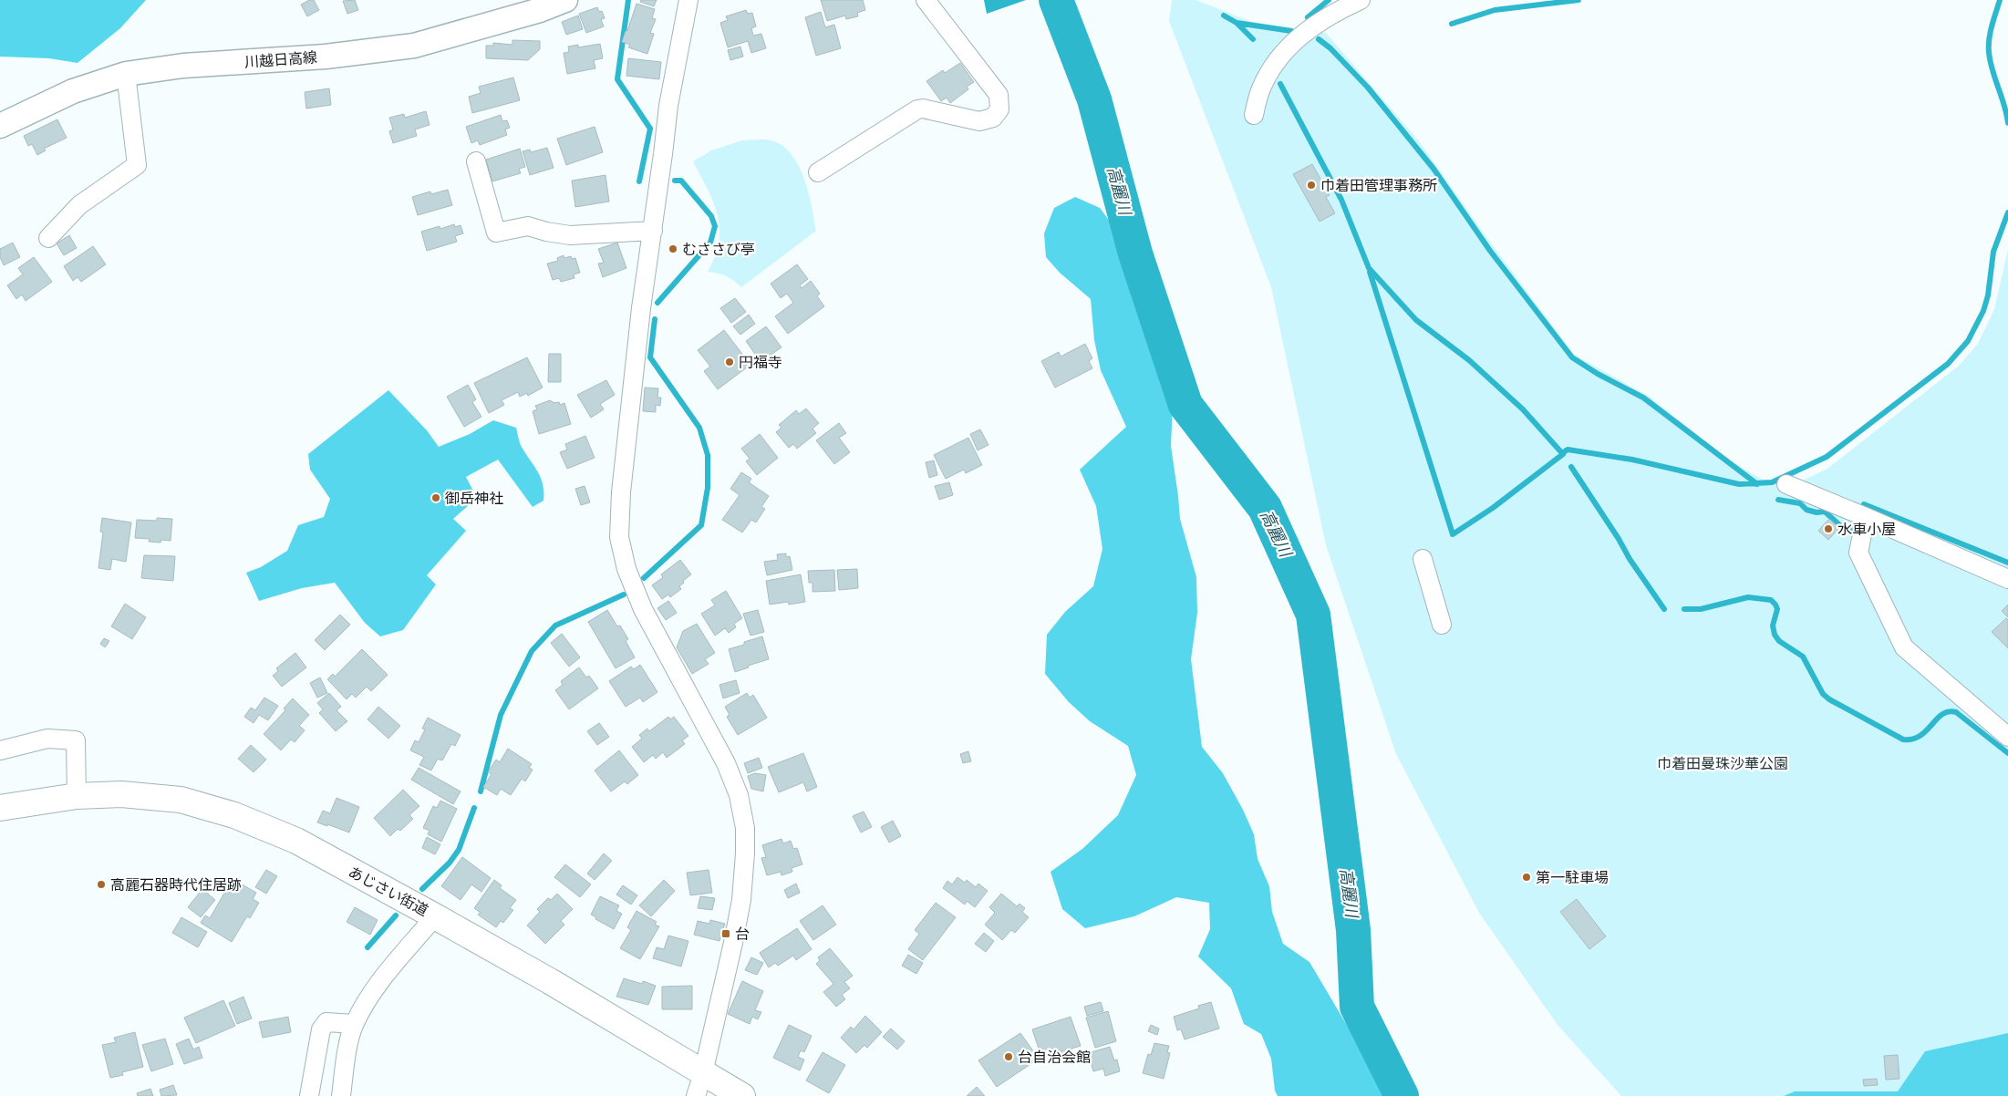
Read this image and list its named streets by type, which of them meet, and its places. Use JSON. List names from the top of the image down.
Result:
{
  "streets": {
    "highway": ["あじさい街道"],
    "main road": ["川越日高線"]
  },
  "water": ["高麗川"],
  "parks": ["巾着田曼珠沙華公園"],
  "places": {
    "other": [
      "巾着田管理事務所",
      "むささび亭",
      "円福寺",
      "御岳神社",
      "水車小屋",
      "第一駐車場",
      "高麗石器時代住居跡",
      "台自治会館"
    ],
    "transit": ["台"]
  }
}
